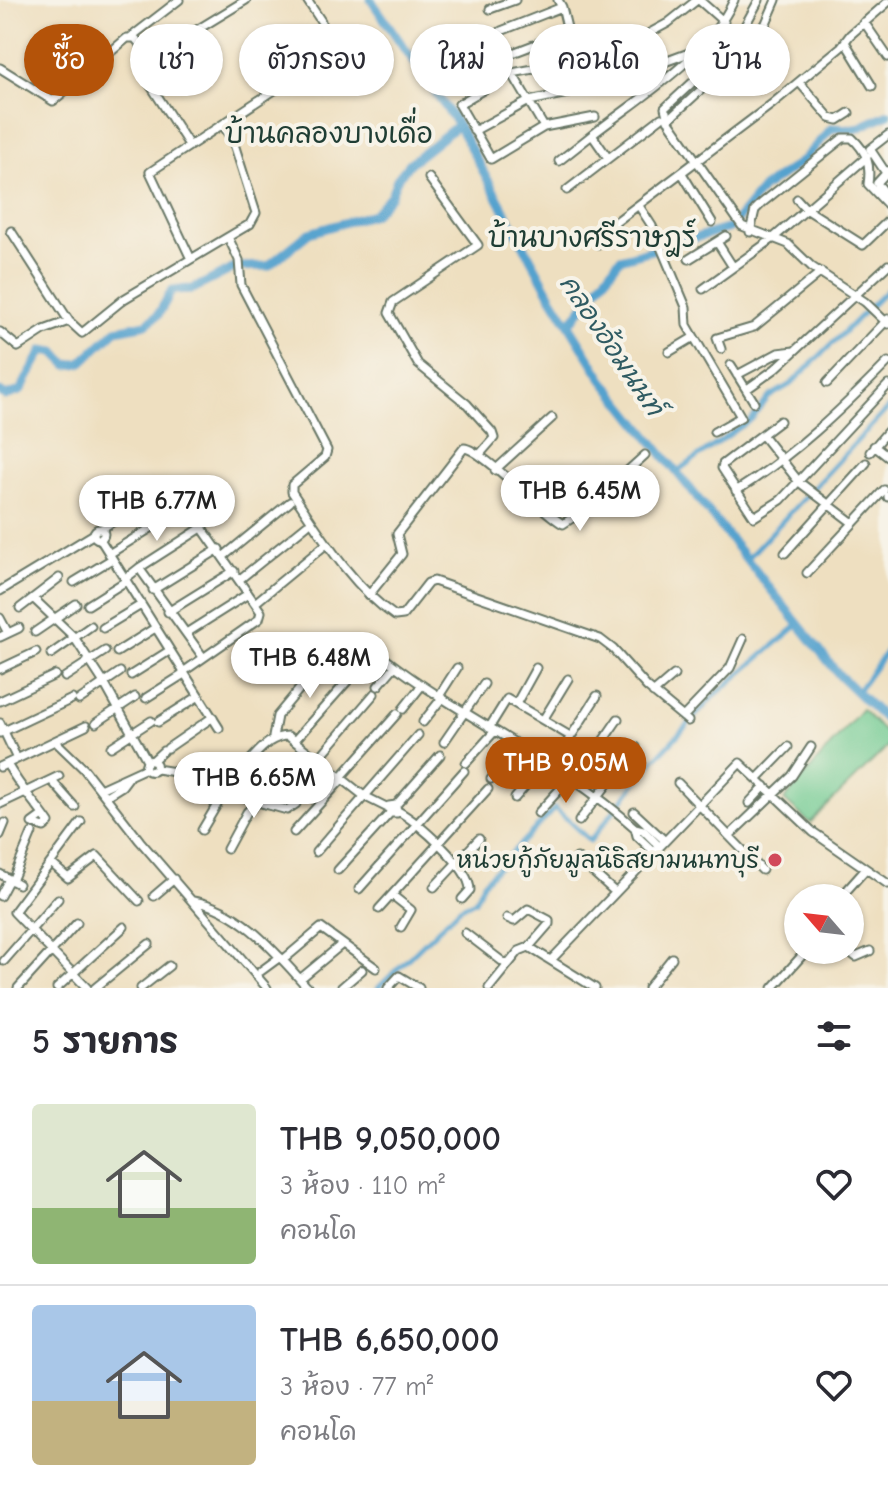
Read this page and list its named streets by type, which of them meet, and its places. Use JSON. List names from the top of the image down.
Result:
{
  "districts": ["บ้านคลองบางเดื่อ", "บ้านบางศรีราษฎร์"],
  "water": ["คลองอ้อมนนท์"],
  "places": ["หน่วยกู้ภัยมูลนิธิสยามนนทบุรี"],
  "north": "top left",
  "page": {
    "chip": [
      "ซื้อ",
      "เช่า",
      "ตัวกรอง",
      "ใหม่",
      "คอนโด",
      "บ้าน"
    ],
    "price": [
      "THB 6.45M",
      "THB 6.77M",
      "THB 6.48M",
      "THB 9.05M",
      "THB 6.65M"
    ],
    "heading": "5 รายการ",
    "list": [
      {
        "name": "THB 9,050,000",
        "note": "3 ห้อง · 110 m² · คอนโด"
      },
      {
        "name": "THB 6,650,000",
        "note": "3 ห้อง · 77 m² · คอนโด"
      }
    ]
  }
}
